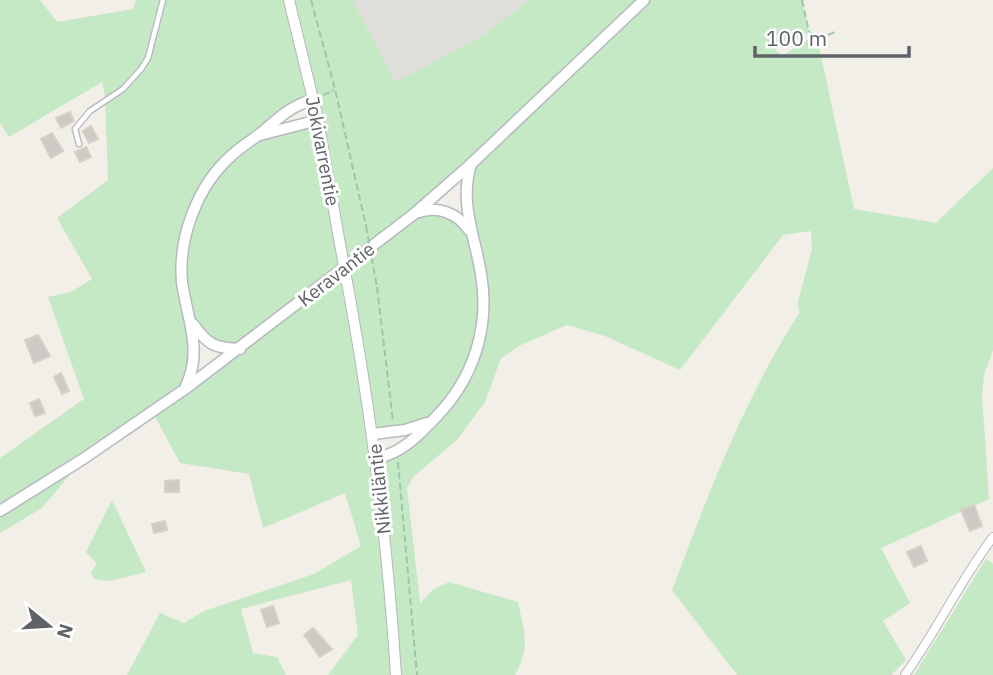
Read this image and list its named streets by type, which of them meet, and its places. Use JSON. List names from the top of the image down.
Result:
{
  "streets": {
    "main road": ["Keravantie"],
    "street": ["Jokivarrentie", "Nikkiläntie"]
  },
  "crossings": [
    ["Jokivarrentie", "Nikkiläntie"]
  ],
  "scale_bar": "100 m",
  "north": "right"
}
